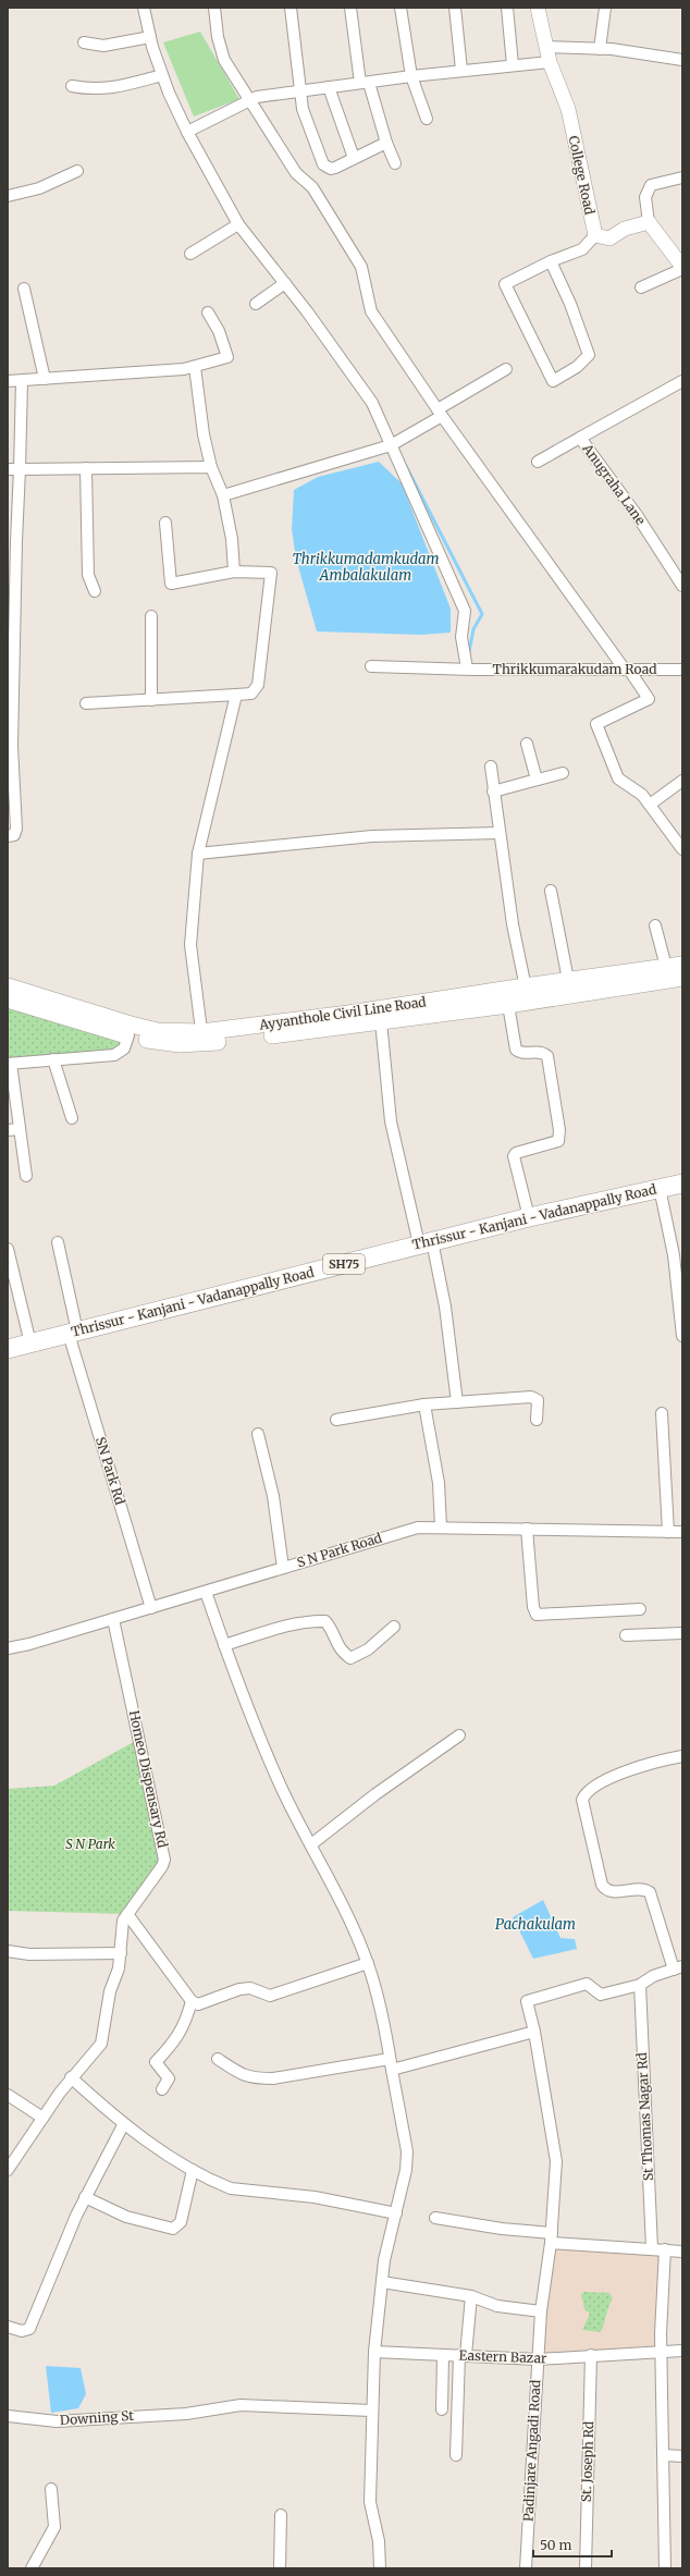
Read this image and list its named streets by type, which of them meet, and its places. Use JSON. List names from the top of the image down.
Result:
{
  "streets": {
    "main road": ["Ayyanthole Civil Line Road", "Thrissur - Kanjani - Vadanappally Road", "SH75"],
    "street": [
      "College Road",
      "Anugraha Lane",
      "Thrikkumarakudam Road",
      "SN Park Rd",
      "S N Park Road",
      "Homeo Dispensary Rd",
      "St Thomas Nagar Rd",
      "Eastern Bazar",
      "Downing St",
      "Padinjare Angadi Road",
      "St. Joseph Rd"
    ]
  },
  "crossings": [
    ["Thrissur - Kanjani - Vadanappally Road", "SN Park Rd"],
    ["SN Park Rd", "S N Park Road"],
    ["S N Park Road", "Homeo Dispensary Rd"],
    ["Eastern Bazar", "Padinjare Angadi Road"],
    ["Eastern Bazar", "St. Joseph Rd"]
  ],
  "water": ["Thrikkumadamkudam Ambalakulam", "Pachakulam"],
  "parks": ["S N Park"],
  "scale_bar": "50 m"
}
